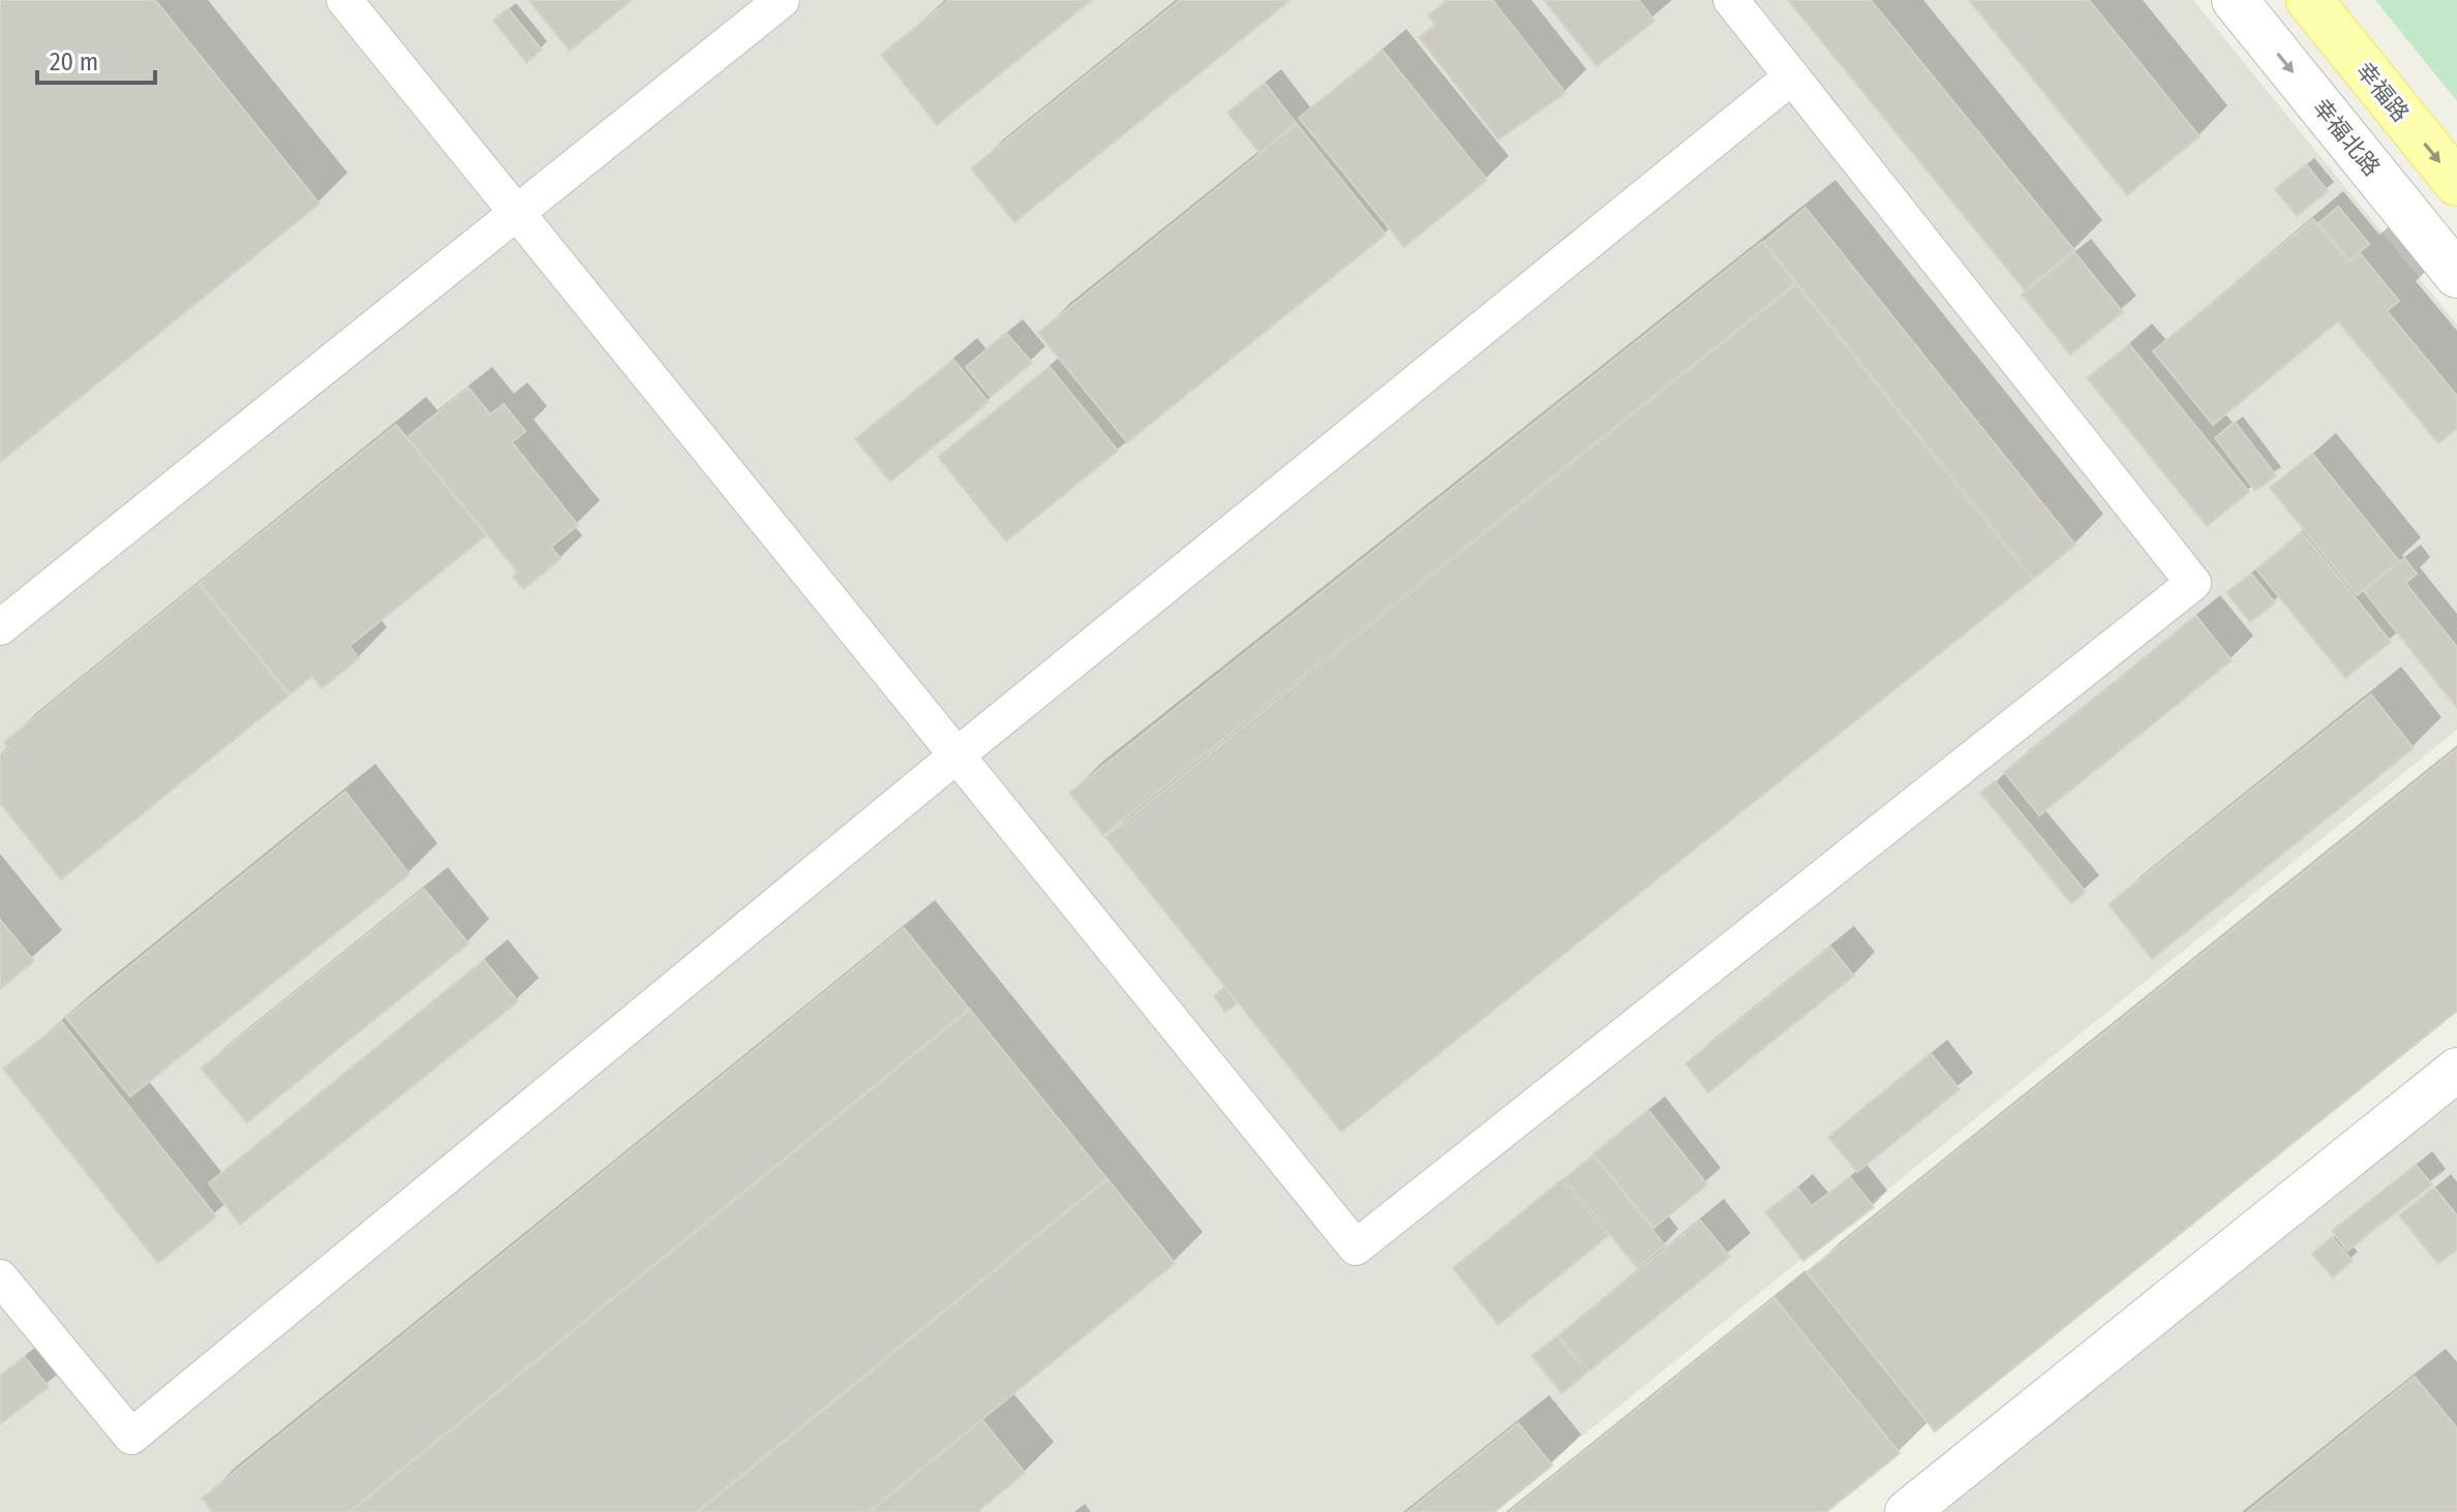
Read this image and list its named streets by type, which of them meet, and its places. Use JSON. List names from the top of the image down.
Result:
{
  "streets": {
    "main road": ["幸福路", "幸福北路"]
  },
  "one_way": ["幸福路", "幸福北路"],
  "scale_bar": "20 m"
}
